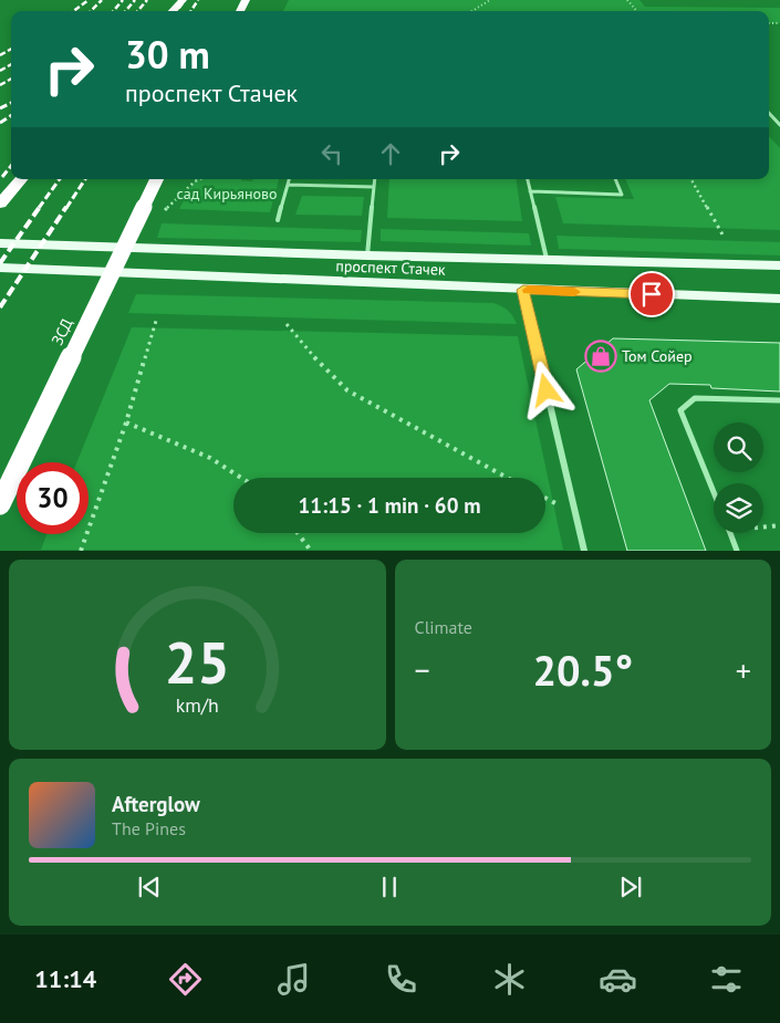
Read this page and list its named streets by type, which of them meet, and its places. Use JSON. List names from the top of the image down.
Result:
{
  "streets": {
    "highway": ["ЗСД"],
    "main road": ["проспект Стачек"]
  },
  "parks": ["сад Кирьяново"],
  "places": {
    "shop": ["Том Сойер"]
  },
  "page": {
    "turn": ["30 m", "проспект Стачек"],
    "limit": "30",
    "trip": "11:15 · 1 min · 60 m",
    "tile": "Climate",
    "heat": ["−", "20.5°", "+"],
    "song": ["Afterglow", "The Pines"],
    "tabs": "11:14",
    "gauge": ["25", "km/h"]
  }
}
